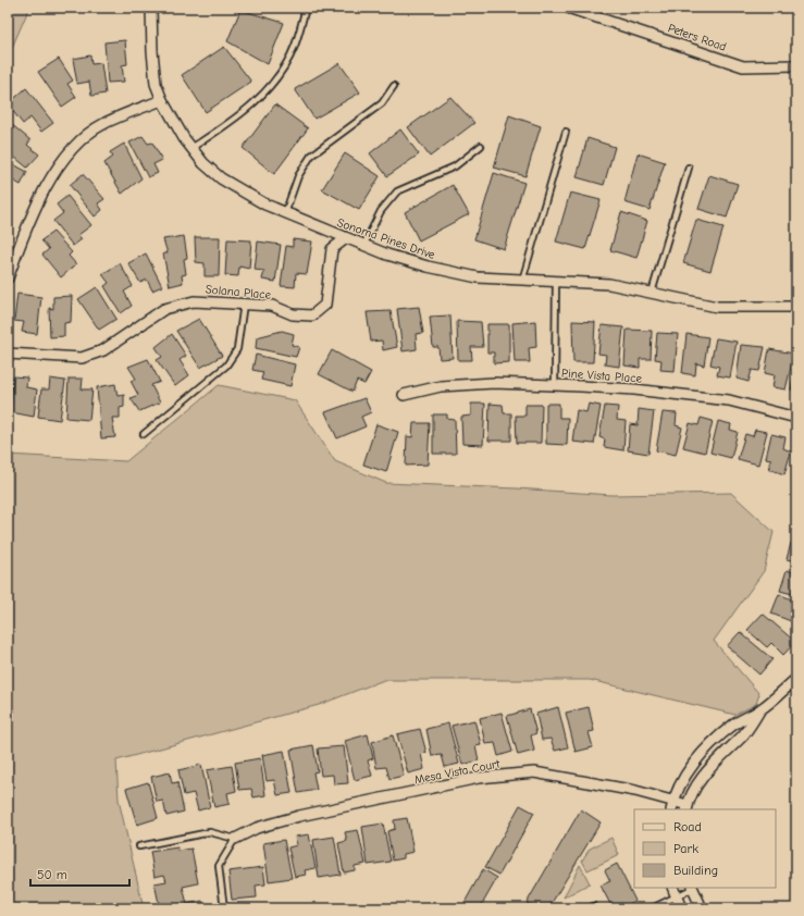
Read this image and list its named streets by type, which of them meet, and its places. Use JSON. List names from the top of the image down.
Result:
{
  "streets": {
    "street": [
      "Peters Road",
      "Sonoma Pines Drive",
      "Solana Place",
      "Pine Vista Place",
      "Mesa Vista Court"
    ]
  },
  "crossings": [
    ["Sonoma Pines Drive", "Solana Place"]
  ],
  "legend": ["Road", "Park", "Building"],
  "scale_bar": "50 m"
}
